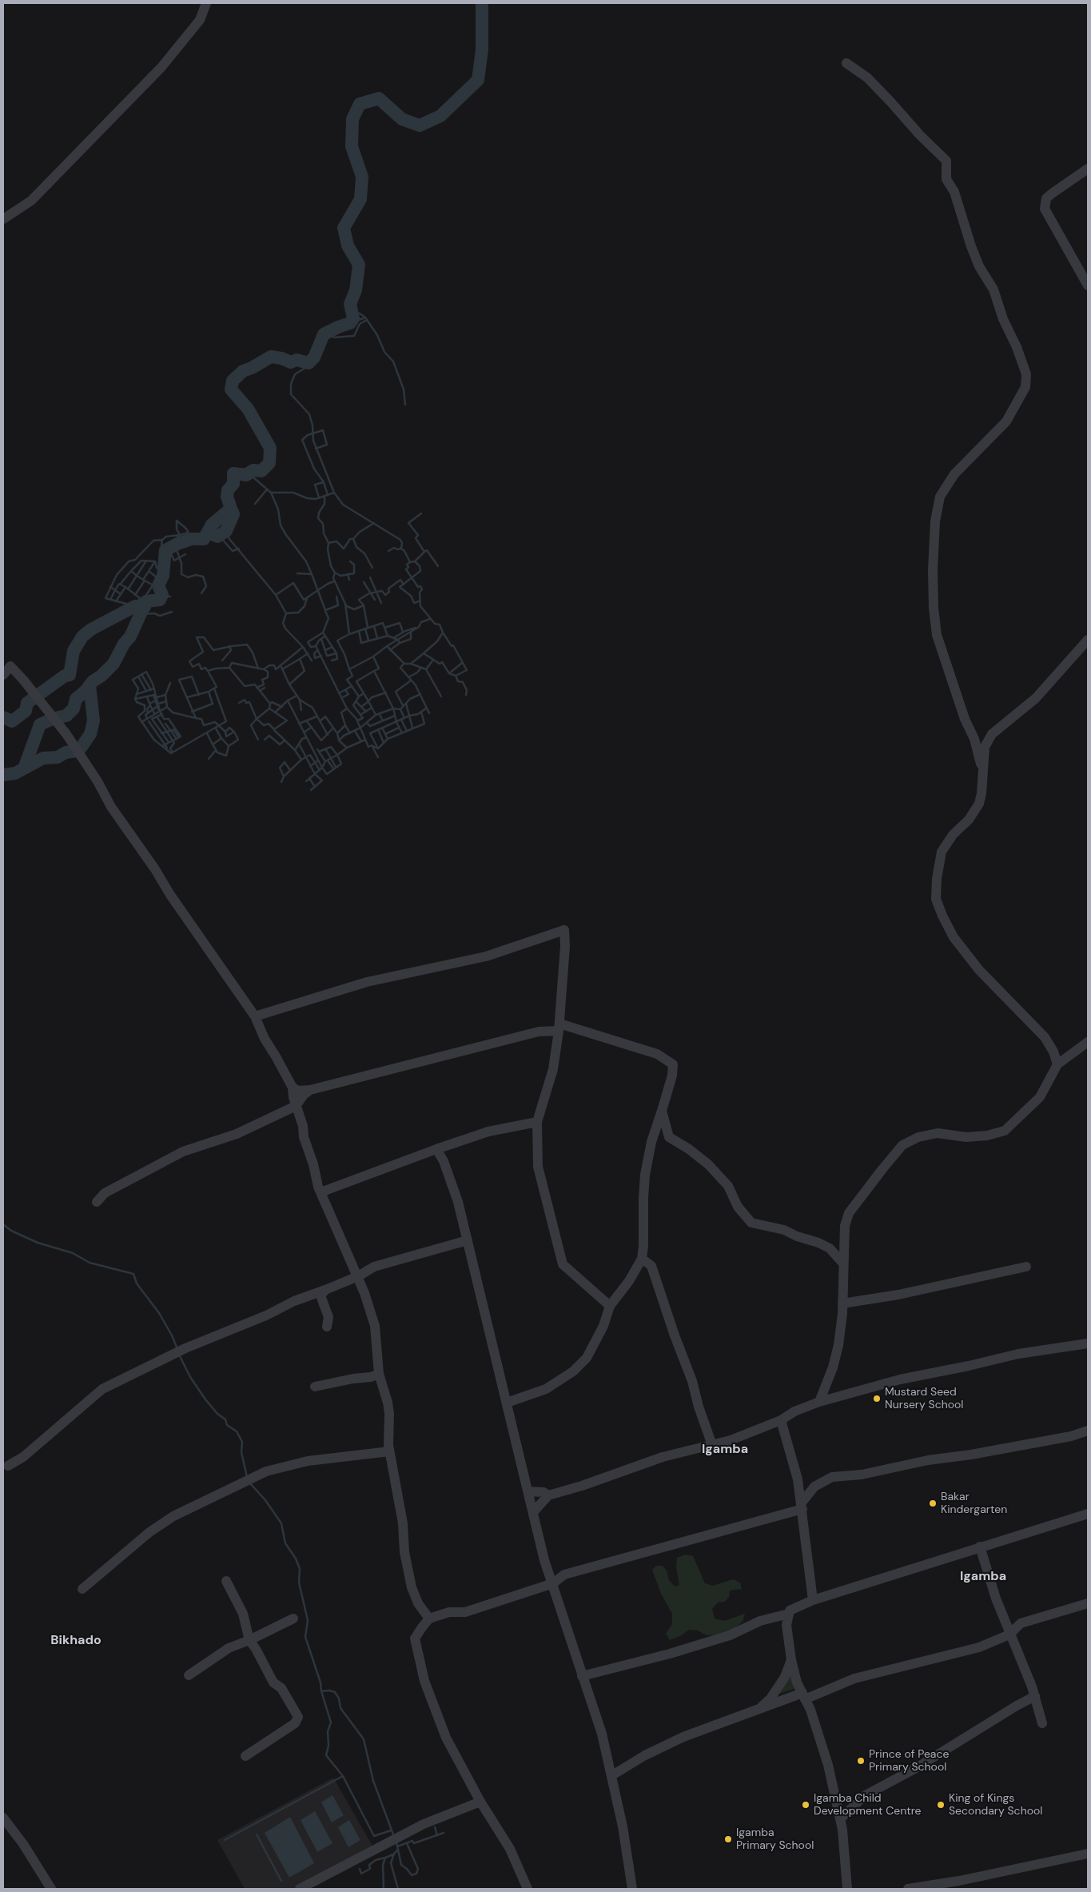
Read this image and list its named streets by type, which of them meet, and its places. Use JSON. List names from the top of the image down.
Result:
{
  "districts": ["Igamba", "Igamba", "Bikhado"],
  "places": [
    "Mustard Seed Nursery School",
    "Bakar Kindergarten",
    "Prince of Peace Primary School",
    "Igamba Child Development Centre",
    "King of Kings Secondary School",
    "Igamba Primary School"
  ]
}
